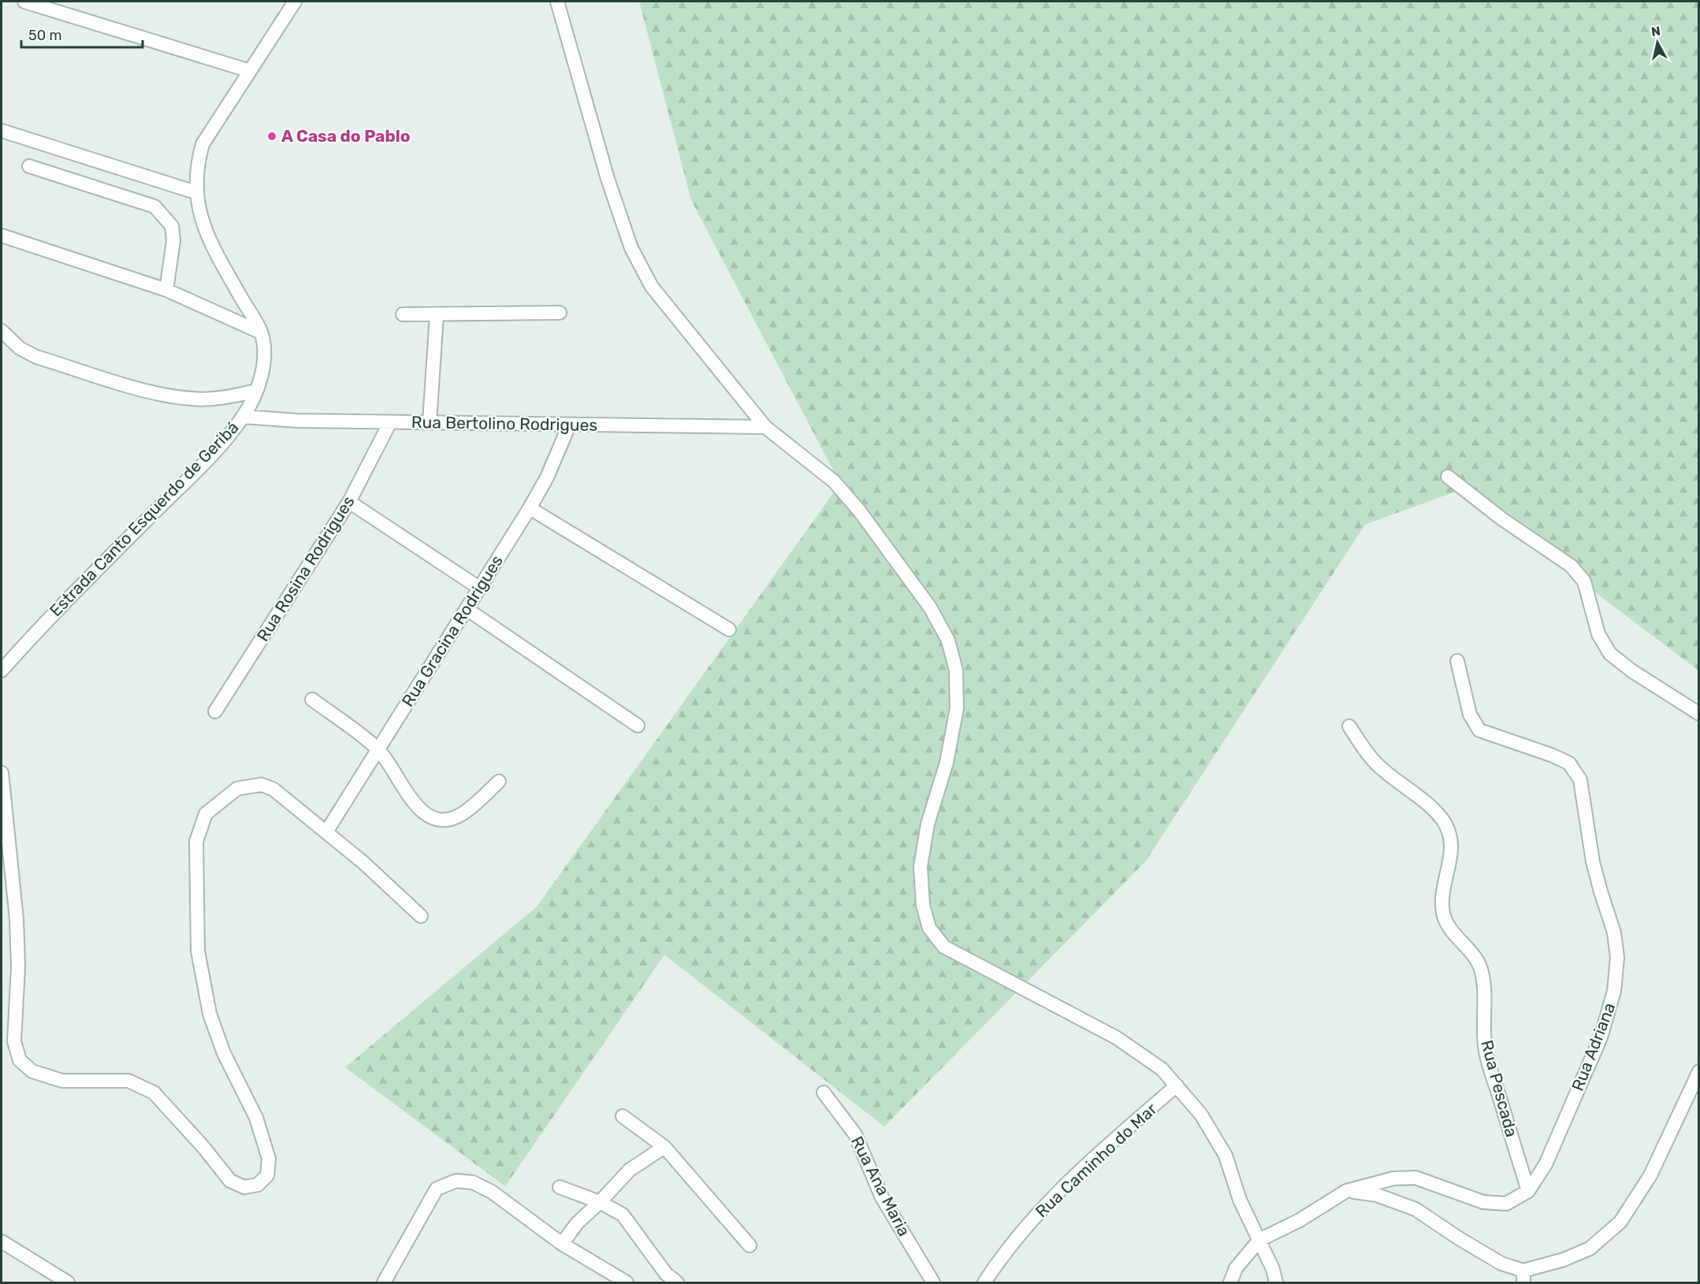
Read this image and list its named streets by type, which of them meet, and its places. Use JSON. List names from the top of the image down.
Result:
{
  "streets": {
    "street": [
      "Rua Bertolino Rodrigues",
      "Estrada Canto Esquerdo de Geribá",
      "Rua Rosina Rodrigues",
      "Rua Gracina Rodrigues",
      "Rua Adriana",
      "Rua Pescada",
      "Rua Caminho do Mar",
      "Rua Ana Maria"
    ]
  },
  "crossings": [
    ["Rua Bertolino Rodrigues", "Estrada Canto Esquerdo de Geribá"],
    ["Rua Bertolino Rodrigues", "Rua Rosina Rodrigues"],
    ["Rua Bertolino Rodrigues", "Rua Gracina Rodrigues"],
    ["Rua Adriana", "Rua Pescada"]
  ],
  "places": ["A Casa do Pablo"],
  "scale_bar": "50 m",
  "north": "top"
}
